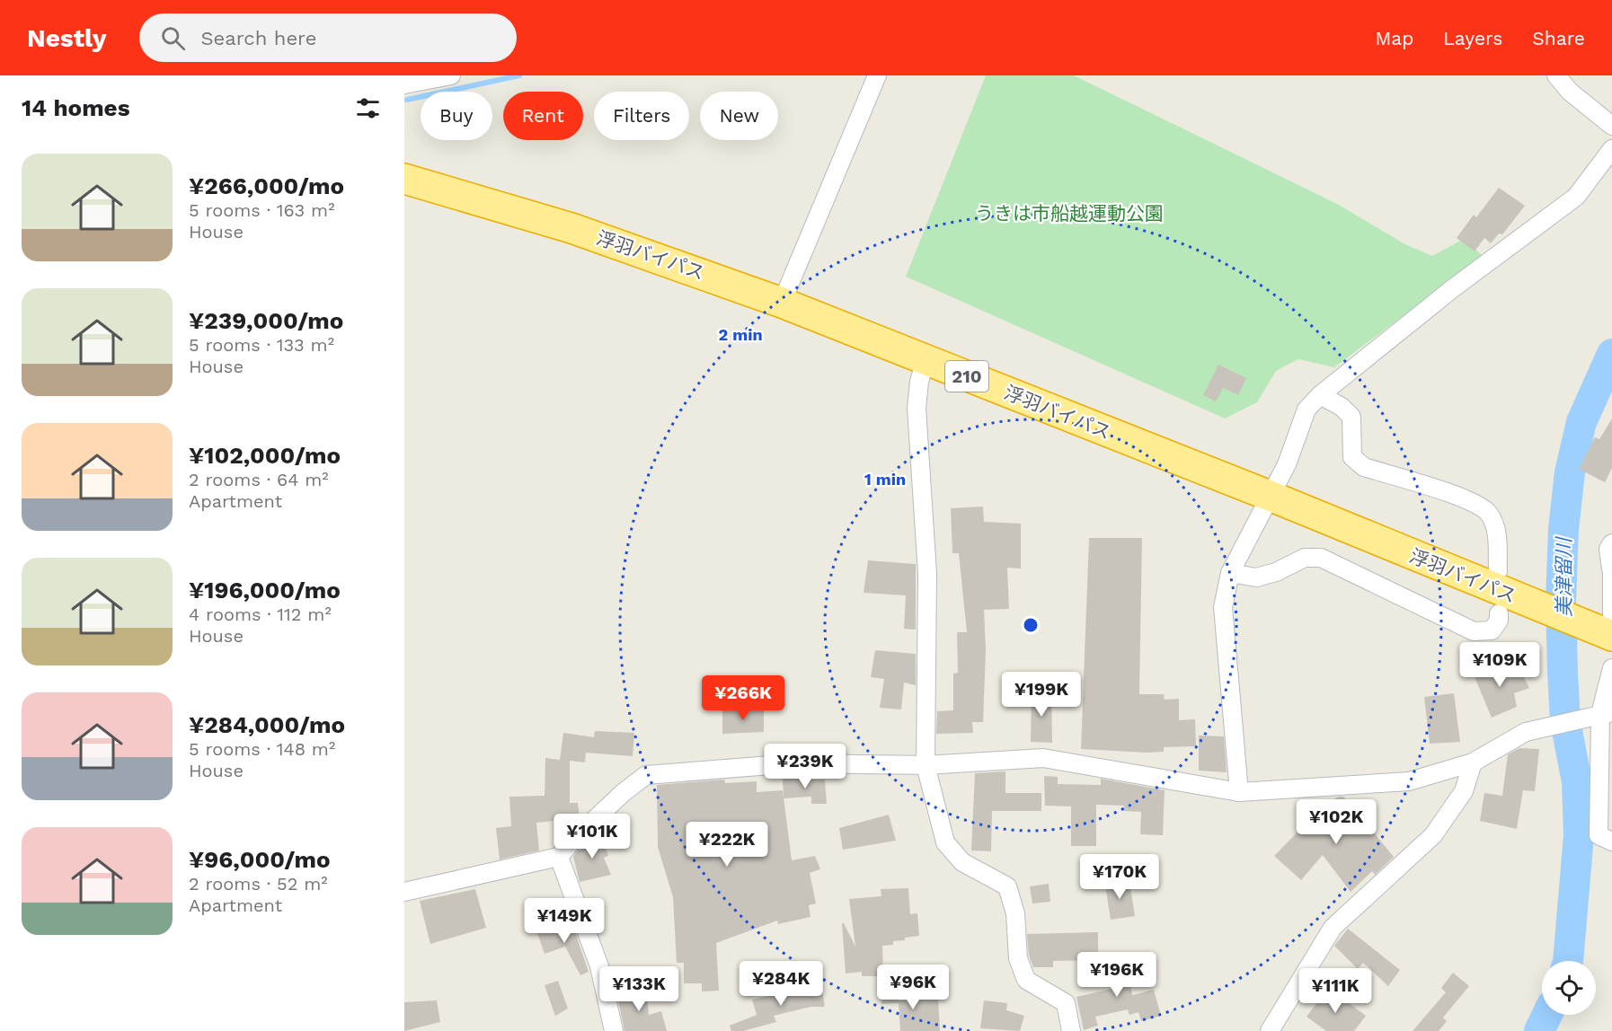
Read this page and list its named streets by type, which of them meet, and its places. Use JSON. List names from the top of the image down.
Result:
{
  "streets": {
    "highway": ["浮羽バイパス", "210"]
  },
  "water": ["美津留川"],
  "parks": ["うきは市船越運動公園"],
  "page": {
    "header": "Nestly",
    "search": "Search here",
    "nav": ["Map", "Layers", "Share"],
    "heading": "14 homes",
    "chip": [
      "Buy",
      "Rent",
      "Filters",
      "New"
    ],
    "list": [
      {
        "name": "¥266,000/mo",
        "note": "5 rooms · 163 m² · House"
      },
      {
        "name": "¥239,000/mo",
        "note": "5 rooms · 133 m² · House"
      },
      {
        "name": "¥102,000/mo",
        "note": "2 rooms · 64 m² · Apartment"
      },
      {
        "name": "¥196,000/mo",
        "note": "4 rooms · 112 m² · House"
      },
      {
        "name": "¥284,000/mo",
        "note": "5 rooms · 148 m² · House"
      },
      {
        "name": "¥96,000/mo",
        "note": "2 rooms · 52 m² · Apartment"
      }
    ],
    "price": [
      "¥109K",
      "¥199K",
      "¥266K",
      "¥239K",
      "¥102K",
      "¥101K",
      "¥222K",
      "¥170K",
      "¥149K",
      "¥196K",
      "¥284K",
      "¥96K",
      "¥133K",
      "¥111K"
    ]
  },
  "rings": ["2 min", "1 min"]
}
